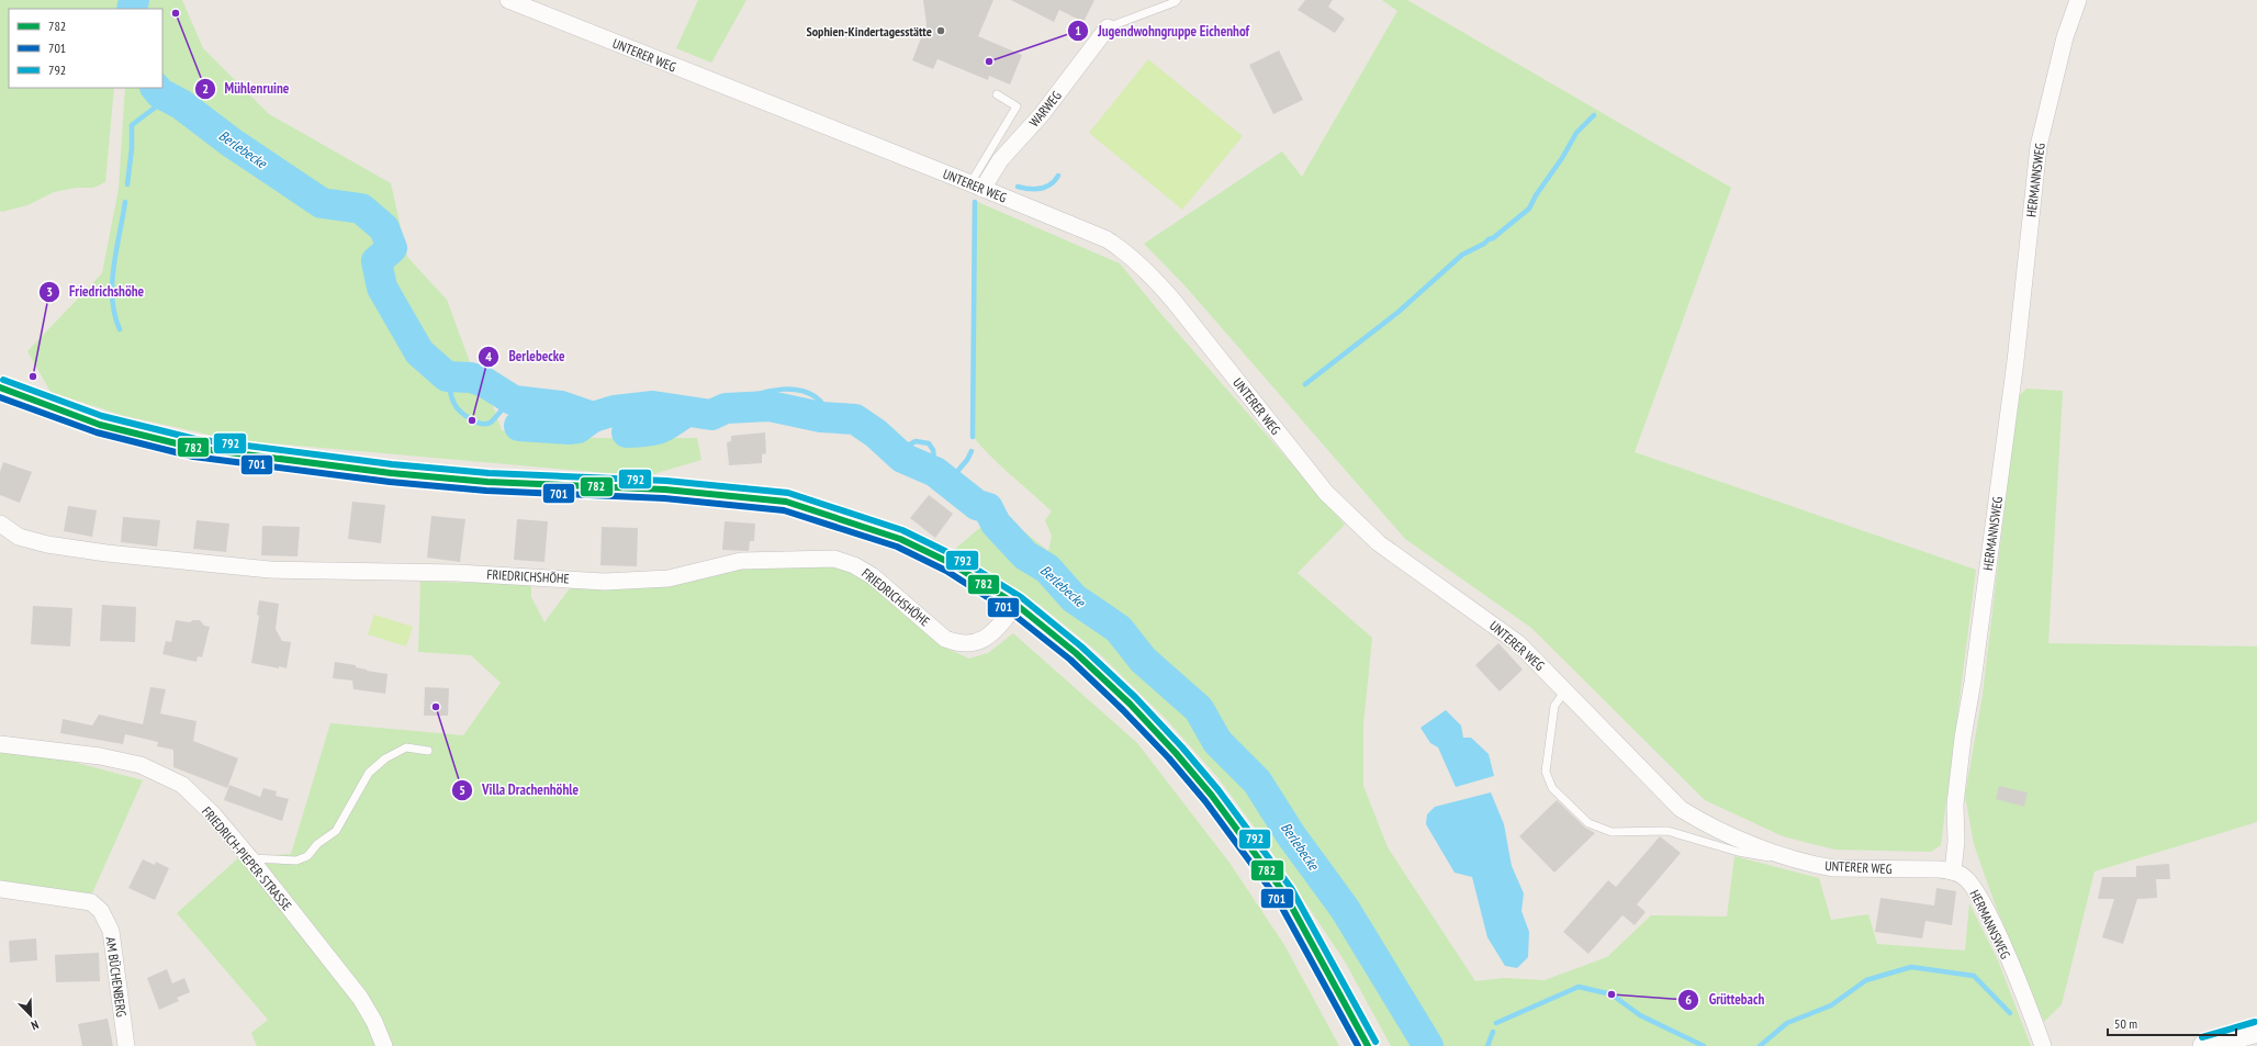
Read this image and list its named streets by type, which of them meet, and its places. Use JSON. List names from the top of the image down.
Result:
{
  "streets": {
    "street": [
      "UNTERER WEG",
      "WARWEG",
      "HERMANNSWEG",
      "FRIEDRICHSHÖHE",
      "FRIEDRICH-PIEPER-STRASSE",
      "AM BÜCHENBERG"
    ]
  },
  "crossings": [
    ["UNTERER WEG", "WARWEG"],
    ["UNTERER WEG", "HERMANNSWEG"]
  ],
  "water": ["Berlebecke"],
  "places": [
    "Mühlenruine",
    "Sophien-Kindertagesstätte",
    "Jugendwohngruppe Eichenhof",
    "Friedrichshöhe",
    "Berlebecke",
    "Villa Drachenhöhle",
    "Grüttebach"
  ],
  "lines": ["transit line 792", "transit line 782", "transit line 701"],
  "legend": ["782", "701", "792"],
  "scale_bar": "50 m",
  "north": "bottom right"
}
